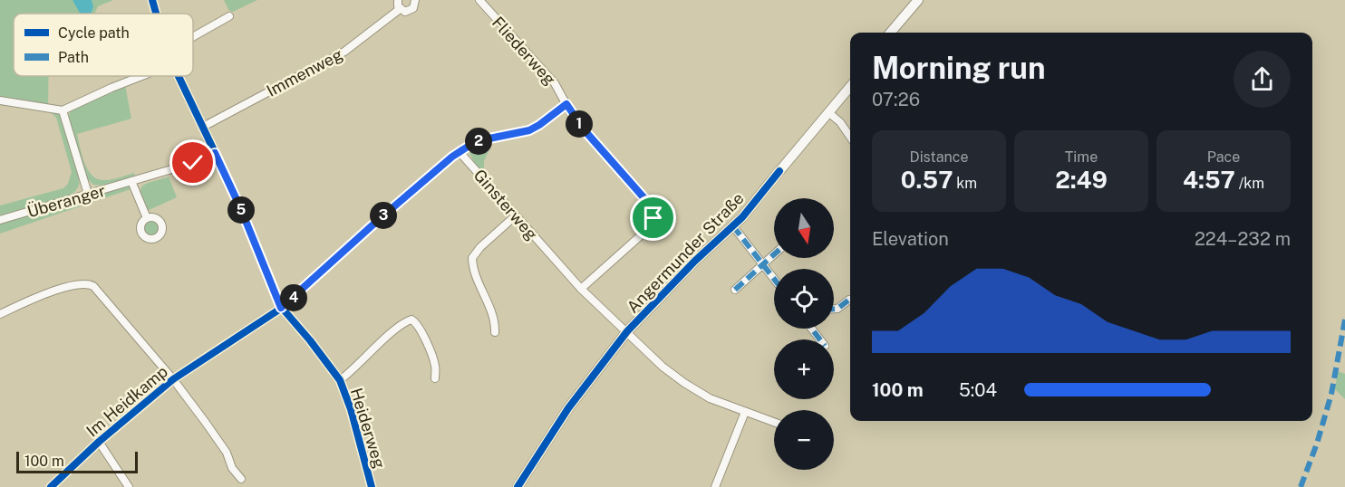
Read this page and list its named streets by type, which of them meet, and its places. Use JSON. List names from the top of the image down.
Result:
{
  "streets": {
    "main road": ["Angermunder Straße"],
    "street": [
      "Fliederweg",
      "Immenweg",
      "Überanger",
      "Ginsterweg",
      "Im Heidkamp",
      "Heiderweg"
    ]
  },
  "crossings": [
    ["Fliederweg", "Ginsterweg"],
    ["Immenweg", "Heiderweg"],
    ["Überanger", "Heiderweg"],
    ["Ginsterweg", "Angermunder Straße"],
    ["Im Heidkamp", "Heiderweg"]
  ],
  "legend": ["Cycle path", "Path"],
  "scale_bar": "100 m",
  "north": "bottom",
  "page": {
    "heading": ["Morning run", "07:26"],
    "pins": [
      "1",
      "2",
      "5",
      "3",
      "4"
    ],
    "stats": [
      ["Distance", "0.57 km"],
      ["Time", "2:49"],
      ["Pace", "4:57 /km"]
    ],
    "map_buttons": ["+", "−"],
    "chart": ["Elevation", "224–232 m"],
    "list": [
      {
        "name": "100 m",
        "note": "5:04"
      }
    ],
    "scale": "100 m"
  }
}
